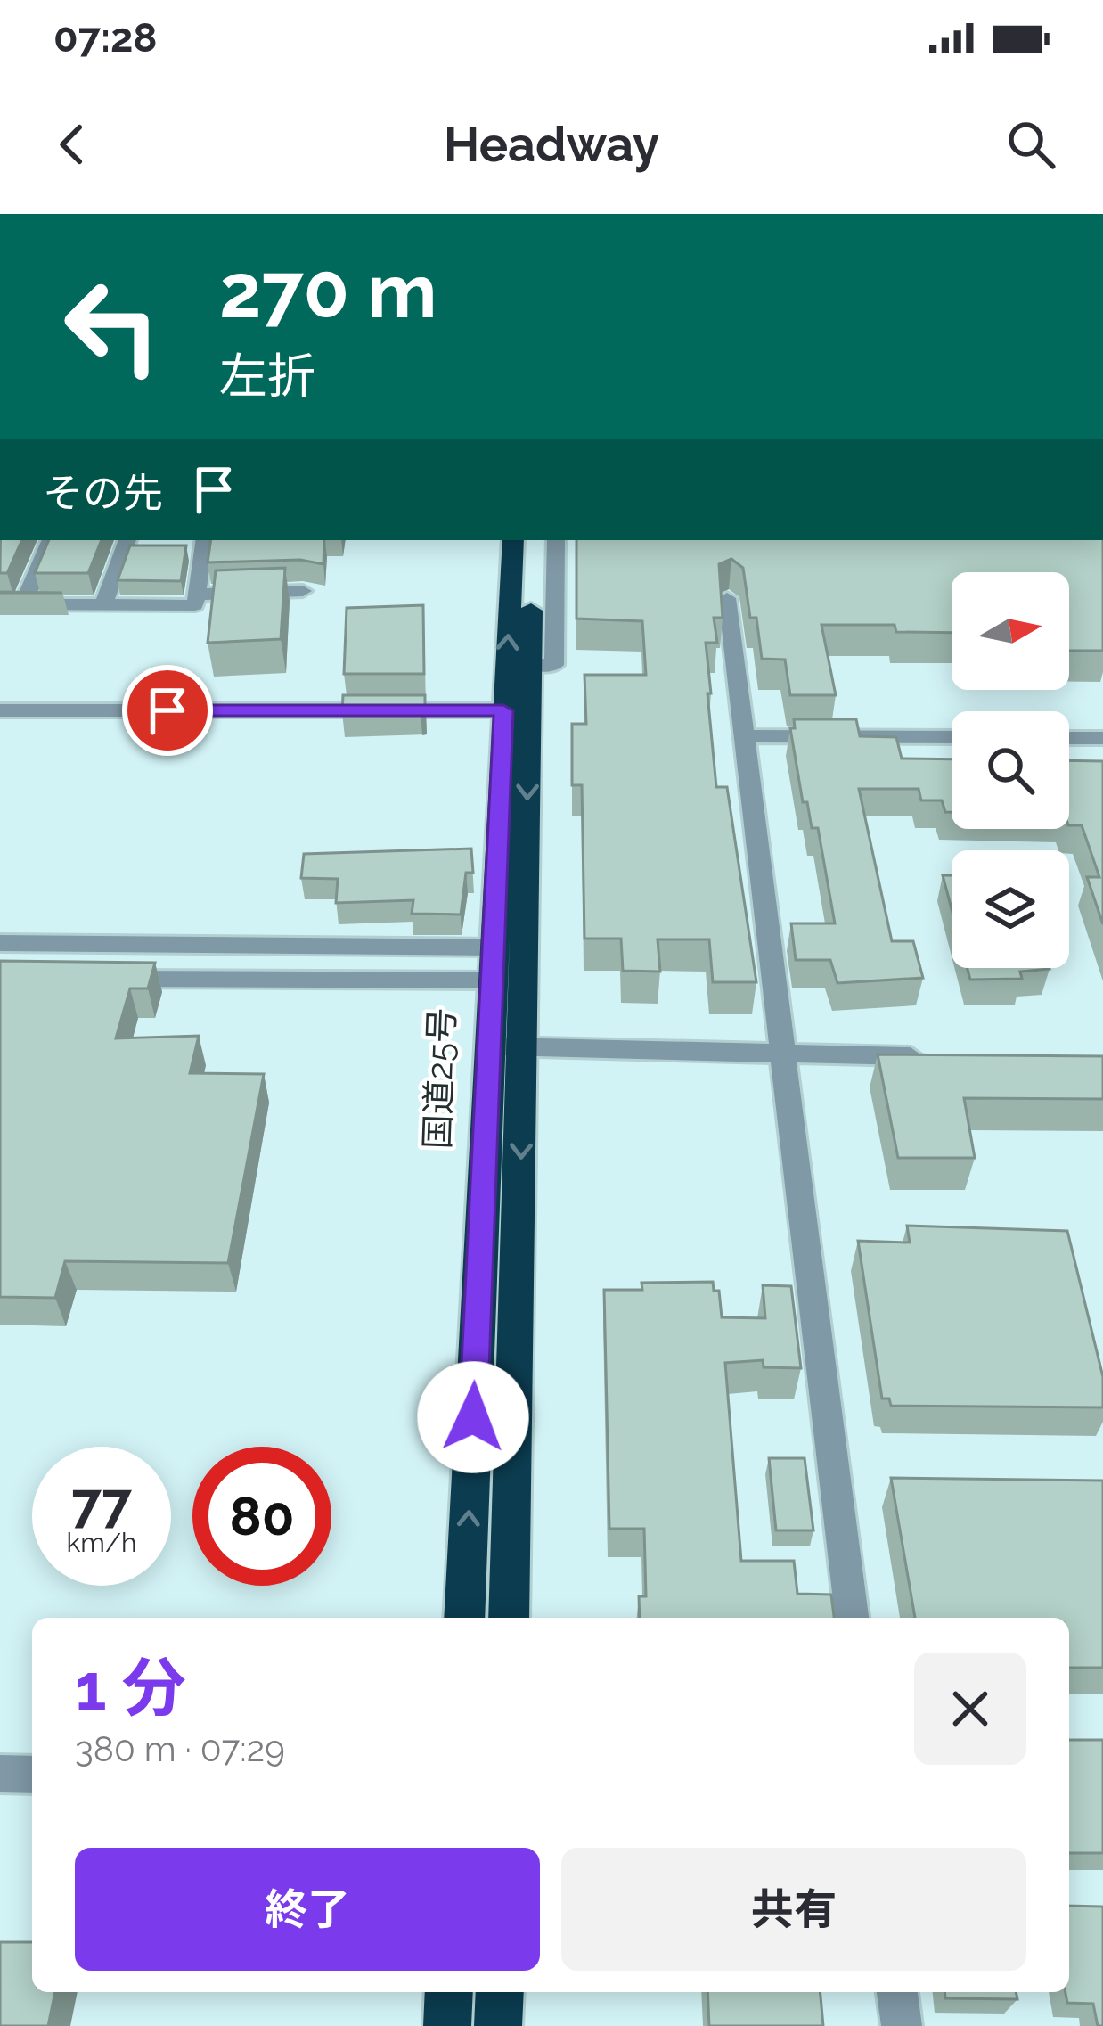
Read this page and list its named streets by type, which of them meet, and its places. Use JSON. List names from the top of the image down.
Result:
{
  "streets": {
    "highway": ["国道25号"]
  },
  "north": "right",
  "page": {
    "status": "07:28",
    "header": "Headway",
    "turn": ["270 m", "左折"],
    "then": "その先",
    "speed": "77 km/h",
    "limit": "80",
    "heading": ["1 分", "380 m · 07:29"],
    "buttons": ["終了", "共有"]
  }
}
